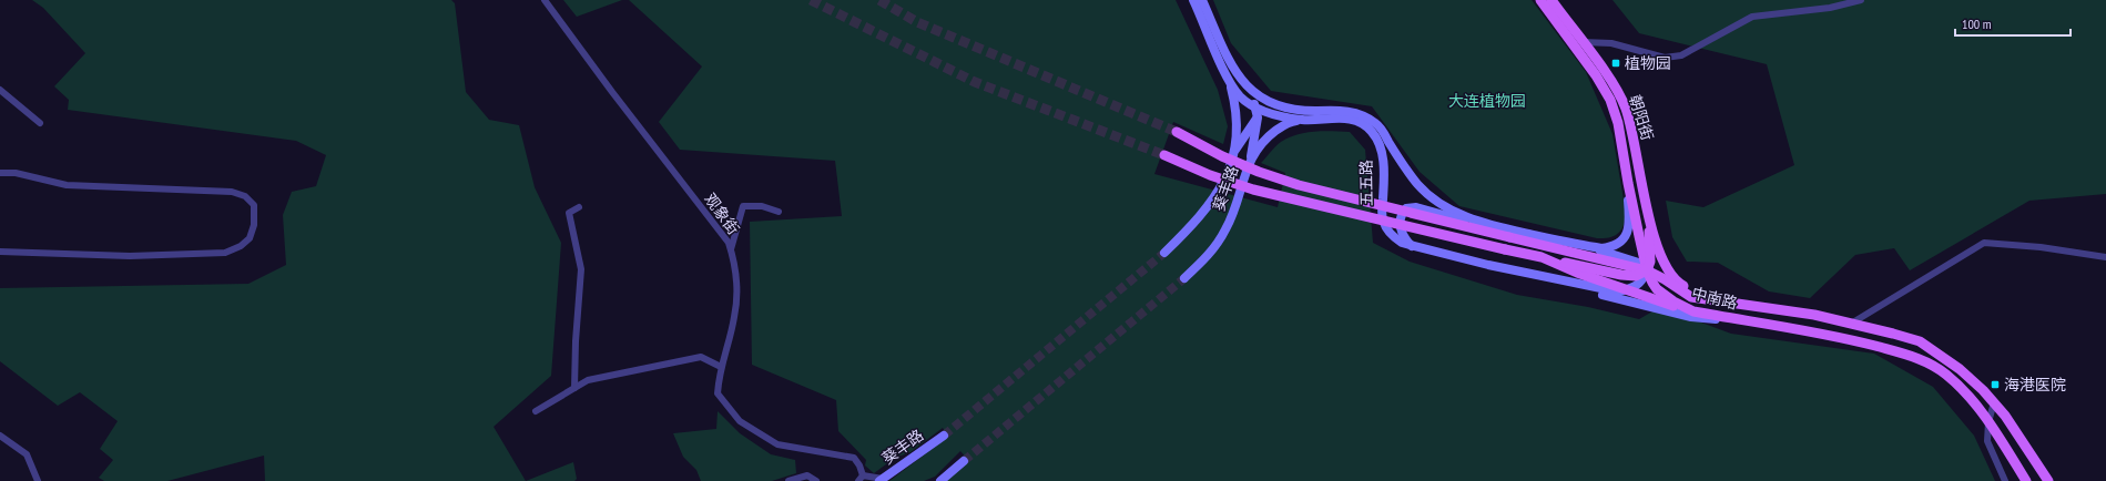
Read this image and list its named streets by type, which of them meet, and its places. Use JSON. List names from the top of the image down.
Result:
{
  "streets": {
    "main road": [
      "朝阳街",
      "五五路",
      "葵丰路",
      "中南路"
    ],
    "street": ["观象街"]
  },
  "crossings": [
    ["五五路", "葵丰路"],
    ["五五路", "中南路"]
  ],
  "parks": ["大连植物园"],
  "places": {
    "transit": ["植物园", "海港医院"]
  },
  "scale_bar": "100 m"
}
